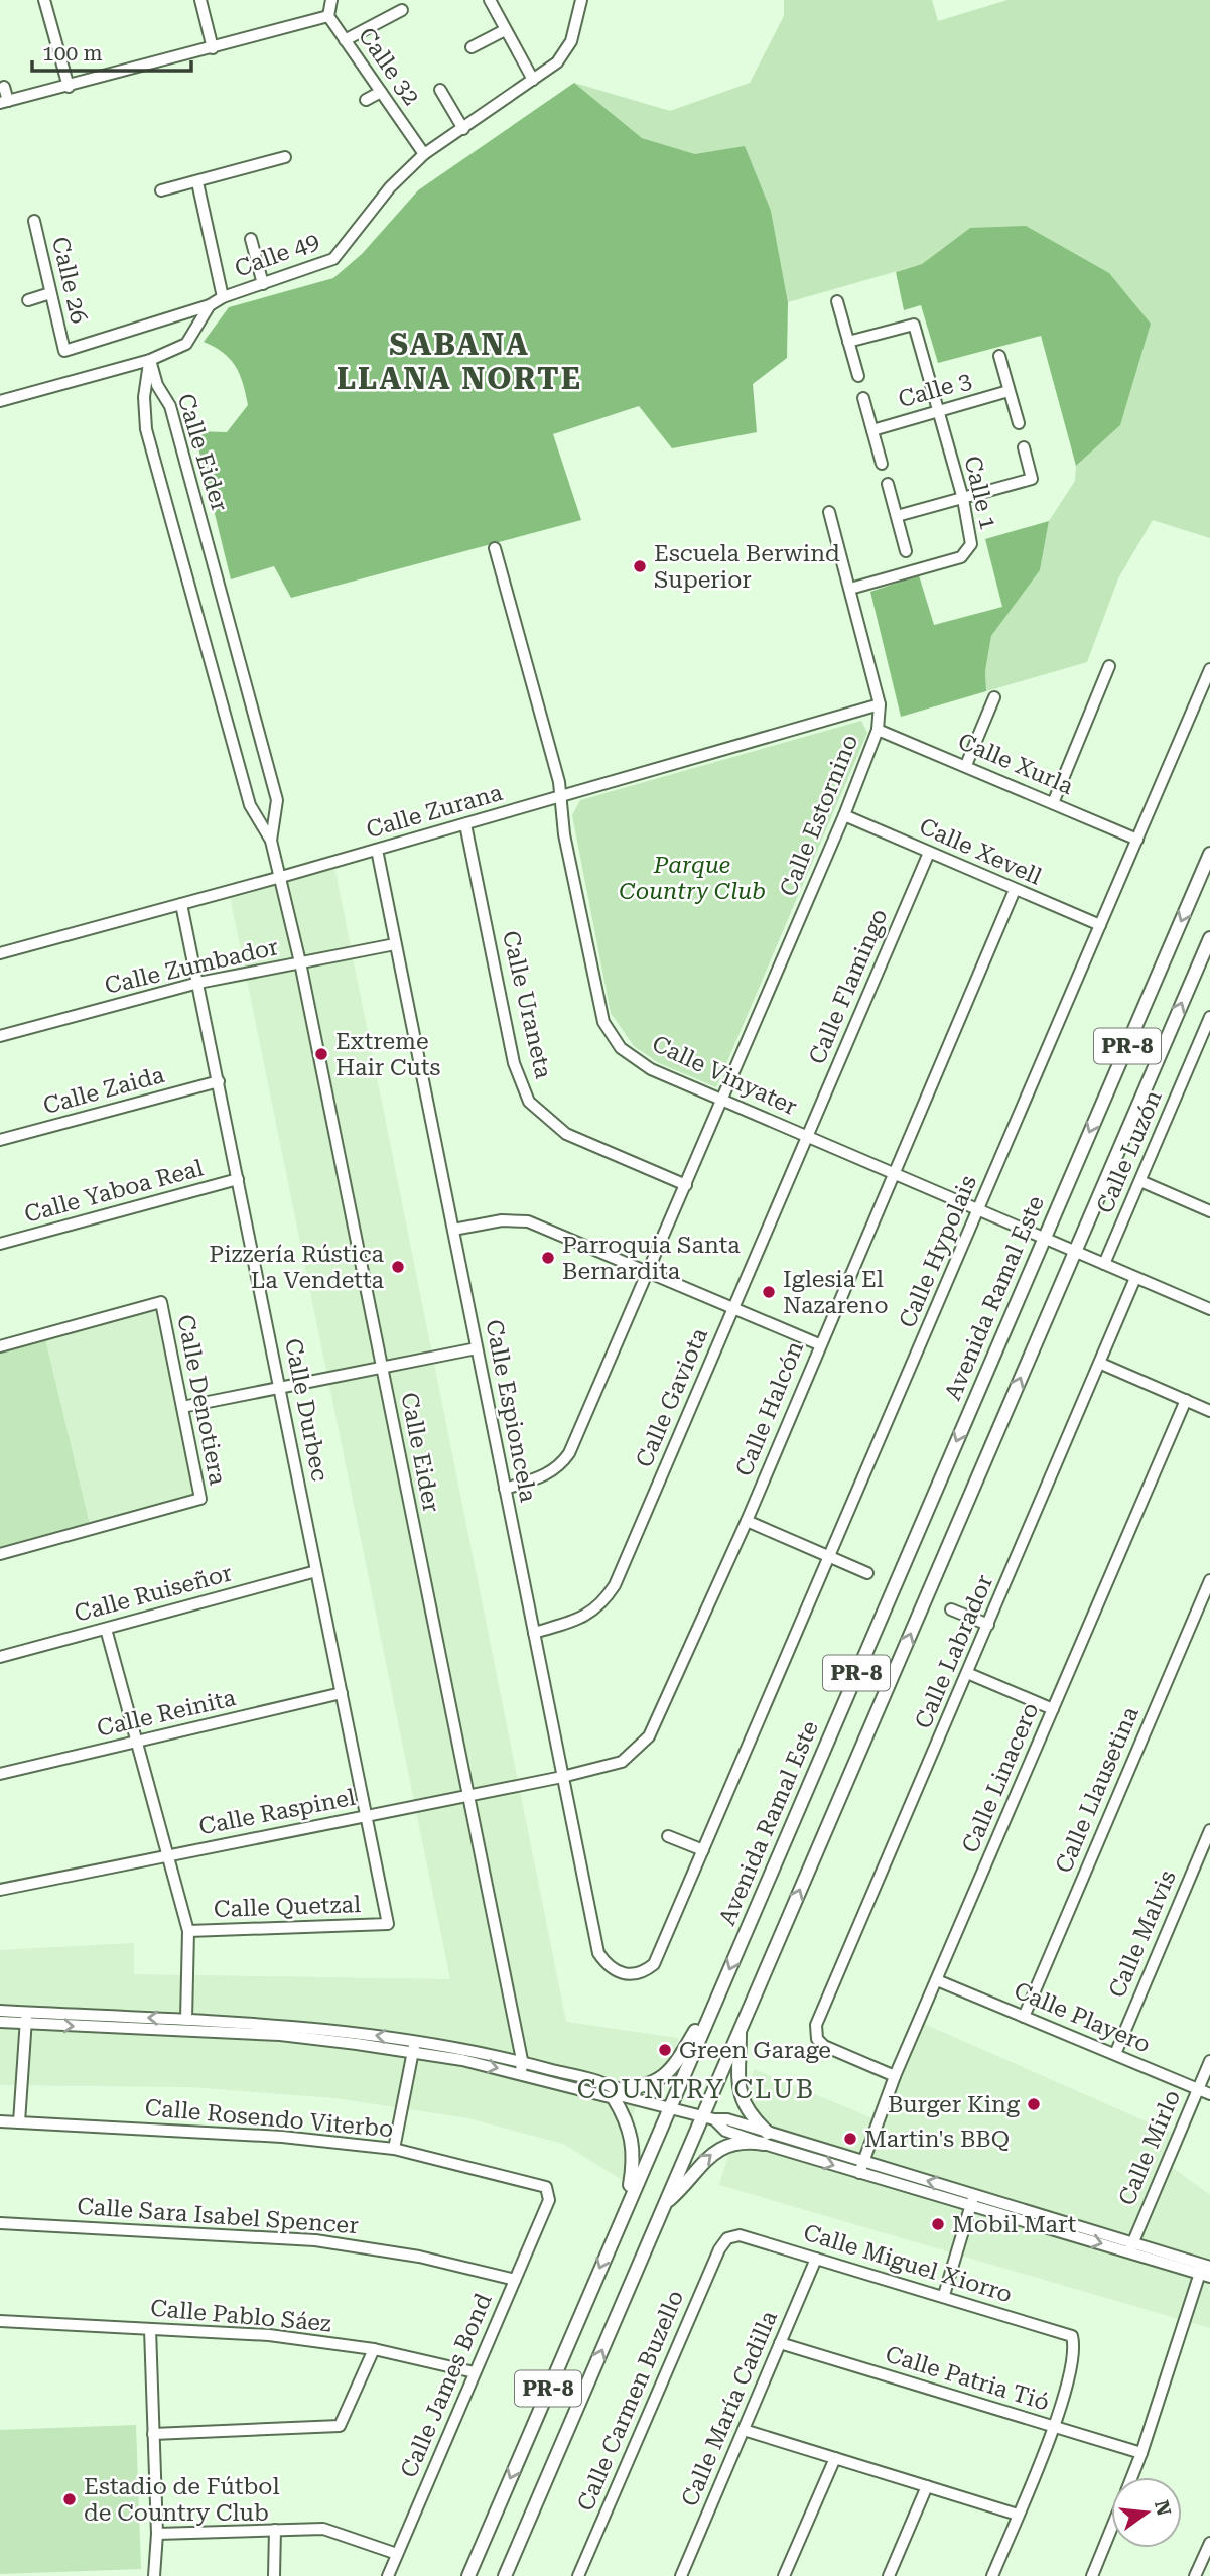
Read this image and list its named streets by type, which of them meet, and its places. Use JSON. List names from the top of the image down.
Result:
{
  "streets": {
    "main road": ["PR-8", "Avenida Ramal Este"],
    "street": [
      "Calle 32",
      "Calle 49",
      "Calle 26",
      "Calle 3",
      "Calle Eider",
      "Calle 1",
      "Calle Xurla",
      "Calle Zurana",
      "Calle Estornino",
      "Calle Xevell",
      "Calle Zumbador",
      "Calle Flamingo",
      "Calle Uraneta",
      "Calle Vinyater",
      "Calle Zaida",
      "Calle Luzón",
      "Calle Yaboa Real",
      "Calle Hypolais",
      "Calle Gaviota",
      "Calle Denotiera",
      "Calle Halcón",
      "Calle Durbec",
      "Calle Espioncela",
      "Calle Ruiseñor",
      "Calle Labrador",
      "Calle Reinita",
      "Calle Linacero",
      "Calle Llausetina",
      "Calle Raspinel",
      "Calle Quetzal",
      "Calle Malvis",
      "Calle Playero",
      "Calle Rosendo Viterbo",
      "Calle Mirlo",
      "Calle Sara Isabel Spencer",
      "Calle Miguel Xiorro",
      "Calle Pablo Sáez",
      "Calle Patria Tió",
      "Calle James Bond",
      "Calle Carmen Buzello",
      "Calle María Cadilla"
    ]
  },
  "crossings": [
    ["Calle 32", "Calle 49"],
    ["Calle 49", "Calle 26"],
    ["Calle 49", "Calle Eider"],
    ["Calle 3", "Calle 1"],
    ["Calle Eider", "Calle Zurana"],
    ["Calle Eider", "Calle Zumbador"],
    ["Calle Eider", "Calle Raspinel"],
    ["Calle 1", "Calle Estornino"],
    ["Calle Xurla", "Calle Estornino"],
    ["Calle Xurla", "Calle Hypolais"],
    ["Calle Zurana", "Calle Estornino"],
    ["Calle Zurana", "Calle Uraneta"],
    ["Calle Zurana", "Calle Vinyater"],
    ["Calle Zurana", "Calle Durbec"],
    ["Calle Zurana", "Calle Espioncela"],
    ["Calle Estornino", "Calle Xevell"],
    ["Calle Estornino", "Calle Uraneta"],
    ["Calle Estornino", "Calle Vinyater"],
    ["Calle Estornino", "Calle Espioncela"],
    ["Calle Xevell", "Calle Flamingo"],
    ["Calle Xevell", "Calle Hypolais"],
    ["Calle Xevell", "Calle Halcón"],
    ["Calle Zumbador", "Calle Durbec"],
    ["Calle Zumbador", "Calle Espioncela"],
    ["Calle Flamingo", "Calle Vinyater"],
    ["Calle Flamingo", "Calle Gaviota"],
    ["PR-8", "Calle Vinyater"],
    ["Calle Vinyater", "Calle Luzón"],
    ["Calle Vinyater", "Calle Hypolais"],
    ["Calle Vinyater", "Avenida Ramal Este"],
    ["Calle Vinyater", "Calle Gaviota"],
    ["Calle Vinyater", "Calle Halcón"],
    ["Calle Vinyater", "Calle Labrador"],
    ["Calle Zaida", "Calle Durbec"],
    ["Calle Yaboa Real", "Calle Durbec"],
    ["Calle Hypolais", "Calle Espioncela"],
    ["Calle Gaviota", "Calle Espioncela"],
    ["Calle Halcón", "Calle Espioncela"],
    ["Calle Halcón", "Calle Raspinel"],
    ["Calle Durbec", "Calle Ruiseñor"],
    ["Calle Durbec", "Calle Reinita"],
    ["Calle Durbec", "Calle Raspinel"],
    ["Calle Durbec", "Calle Quetzal"],
    ["Calle Espioncela", "Calle Raspinel"],
    ["Calle Labrador", "Calle Linacero"],
    ["Calle Linacero", "Calle Playero"],
    ["Calle Llausetina", "Calle Playero"],
    ["Calle Malvis", "Calle Playero"],
    ["Calle Playero", "Calle Mirlo"],
    ["Calle Rosendo Viterbo", "Calle James Bond"],
    ["Calle Sara Isabel Spencer", "Calle James Bond"],
    ["Calle Miguel Xiorro", "Calle Patria Tió"],
    ["Calle Miguel Xiorro", "Calle Carmen Buzello"],
    ["Calle Miguel Xiorro", "Calle María Cadilla"],
    ["Calle Pablo Sáez", "Calle James Bond"],
    ["Calle Patria Tió", "Calle María Cadilla"]
  ],
  "districts": ["SABANA LLANA NORTE", "COUNTRY CLUB"],
  "parks": ["Parque Country Club"],
  "places": [
    "Escuela Berwind Superior",
    "Extreme Hair Cuts",
    "Parroquia Santa Bernardita",
    "Pizzería Rústica La Vendetta",
    "Iglesia El Nazareno",
    "Green Garage",
    "Burger King",
    "Martin's BBQ",
    "Mobil Mart",
    "Estadio de Fútbol de Country Club"
  ],
  "scale_bar": "100 m",
  "north": "right"
}
